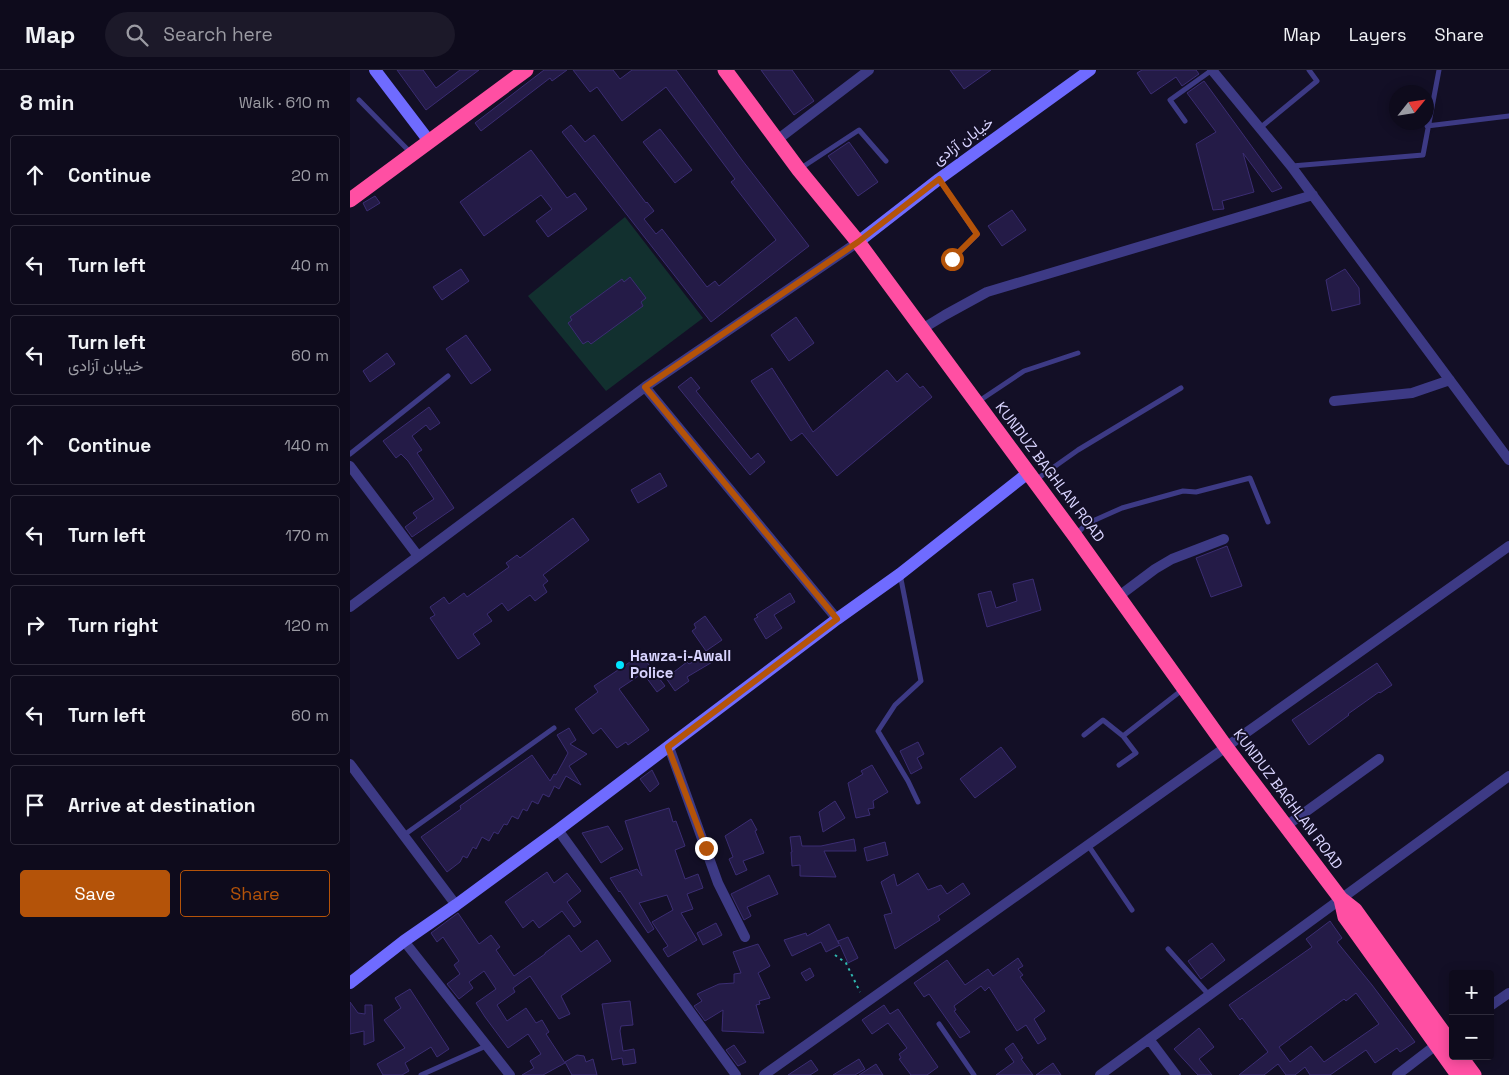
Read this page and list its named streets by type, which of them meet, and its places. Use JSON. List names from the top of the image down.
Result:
{
  "streets": {
    "highway": ["KUNDUZ BAGHLAN ROAD"],
    "street": ["خیابان آزادی"]
  },
  "crossings": [
    ["خیابان آزادی", "KUNDUZ BAGHLAN ROAD"]
  ],
  "places": ["Hawza-i-Awall Police"],
  "north": "top right",
  "page": {
    "header": "Map",
    "search": "Search here",
    "nav": ["Map", "Layers", "Share"],
    "heading": ["8 min", "Walk · 610 m"],
    "list": [
      ["Continue", "20 m"],
      ["Turn left", "40 m"],
      ["Turn left", "خیابان آزادی", "60 m"],
      ["Continue", "140 m"],
      ["Turn left", "170 m"],
      ["Turn right", "120 m"],
      ["Turn left", "60 m"],
      "Arrive at destination"
    ],
    "buttons": ["Save", "Share"],
    "map_buttons": ["+", "−"]
  }
}
